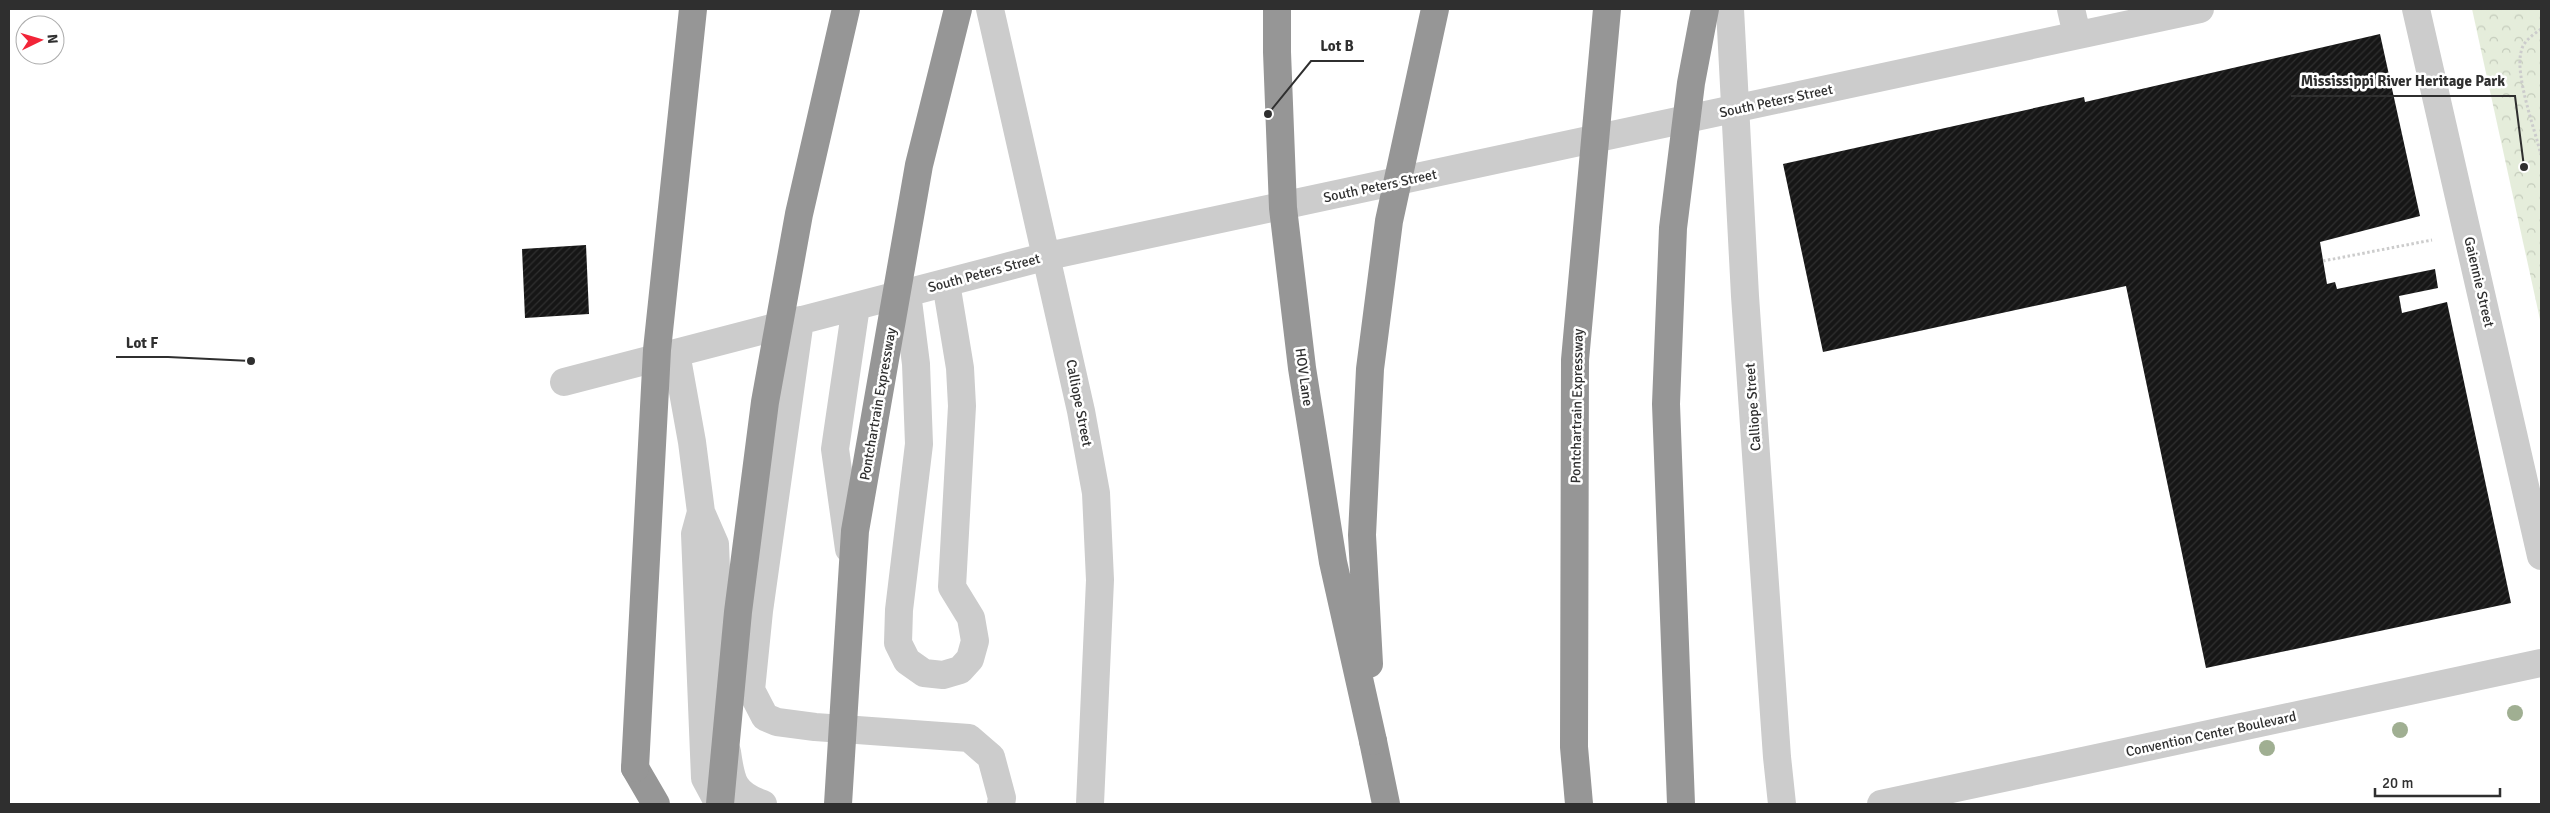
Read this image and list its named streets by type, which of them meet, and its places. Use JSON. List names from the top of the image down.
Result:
{
  "streets": {
    "highway": ["HOV Lane", "Pontchartrain Expressway"],
    "street": [
      "South Peters Street",
      "Gaiennie Street",
      "Calliope Street",
      "Convention Center Boulevard"
    ]
  },
  "crossings": [
    ["South Peters Street", "Calliope Street"]
  ],
  "places": ["Lot B", "Mississippi River Heritage Park", "Lot F"],
  "scale_bar": "20 m",
  "north": "right"
}
